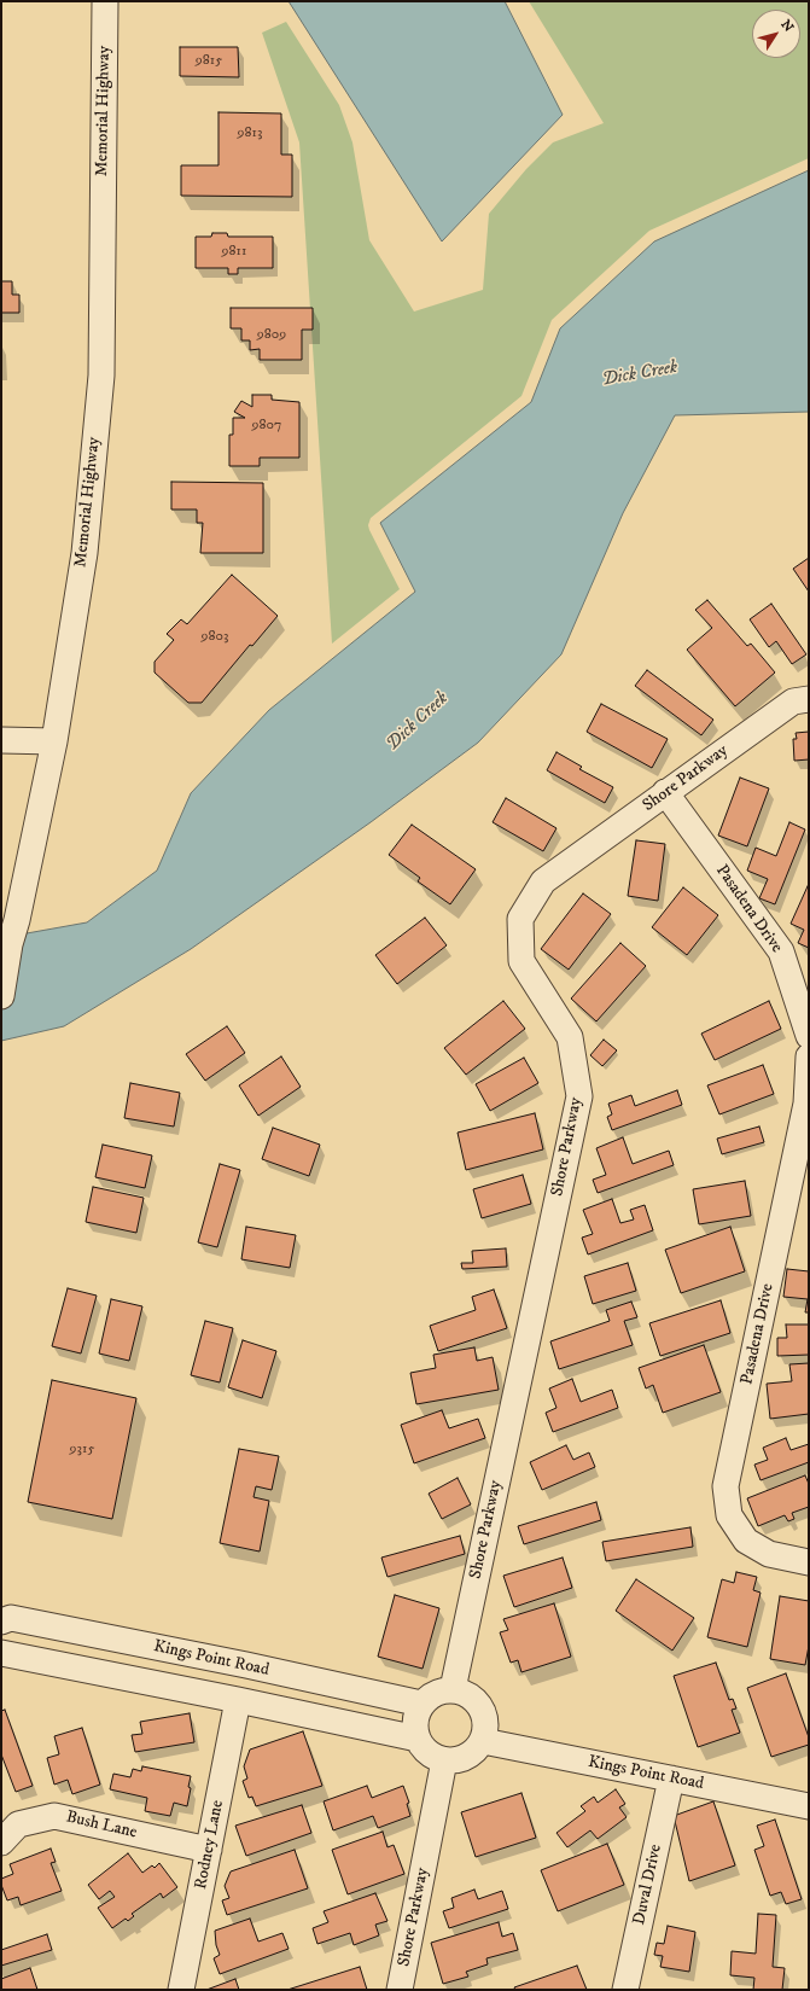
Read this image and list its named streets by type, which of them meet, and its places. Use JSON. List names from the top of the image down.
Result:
{
  "streets": {
    "street": [
      "Memorial Highway",
      "Shore Parkway",
      "Pasadena Drive",
      "Kings Point Road",
      "Bush Lane",
      "Rodney Lane",
      "Duval Drive"
    ]
  },
  "crossings": [
    ["Shore Parkway", "Pasadena Drive"],
    ["Shore Parkway", "Kings Point Road"],
    ["Kings Point Road", "Rodney Lane"],
    ["Kings Point Road", "Duval Drive"],
    ["Bush Lane", "Rodney Lane"]
  ],
  "water": ["Dick Creek"],
  "house_numbers": [
    "9815",
    "9813",
    "9811",
    "9809",
    "9807",
    "9803",
    "9315"
  ],
  "north": "top right"
}
